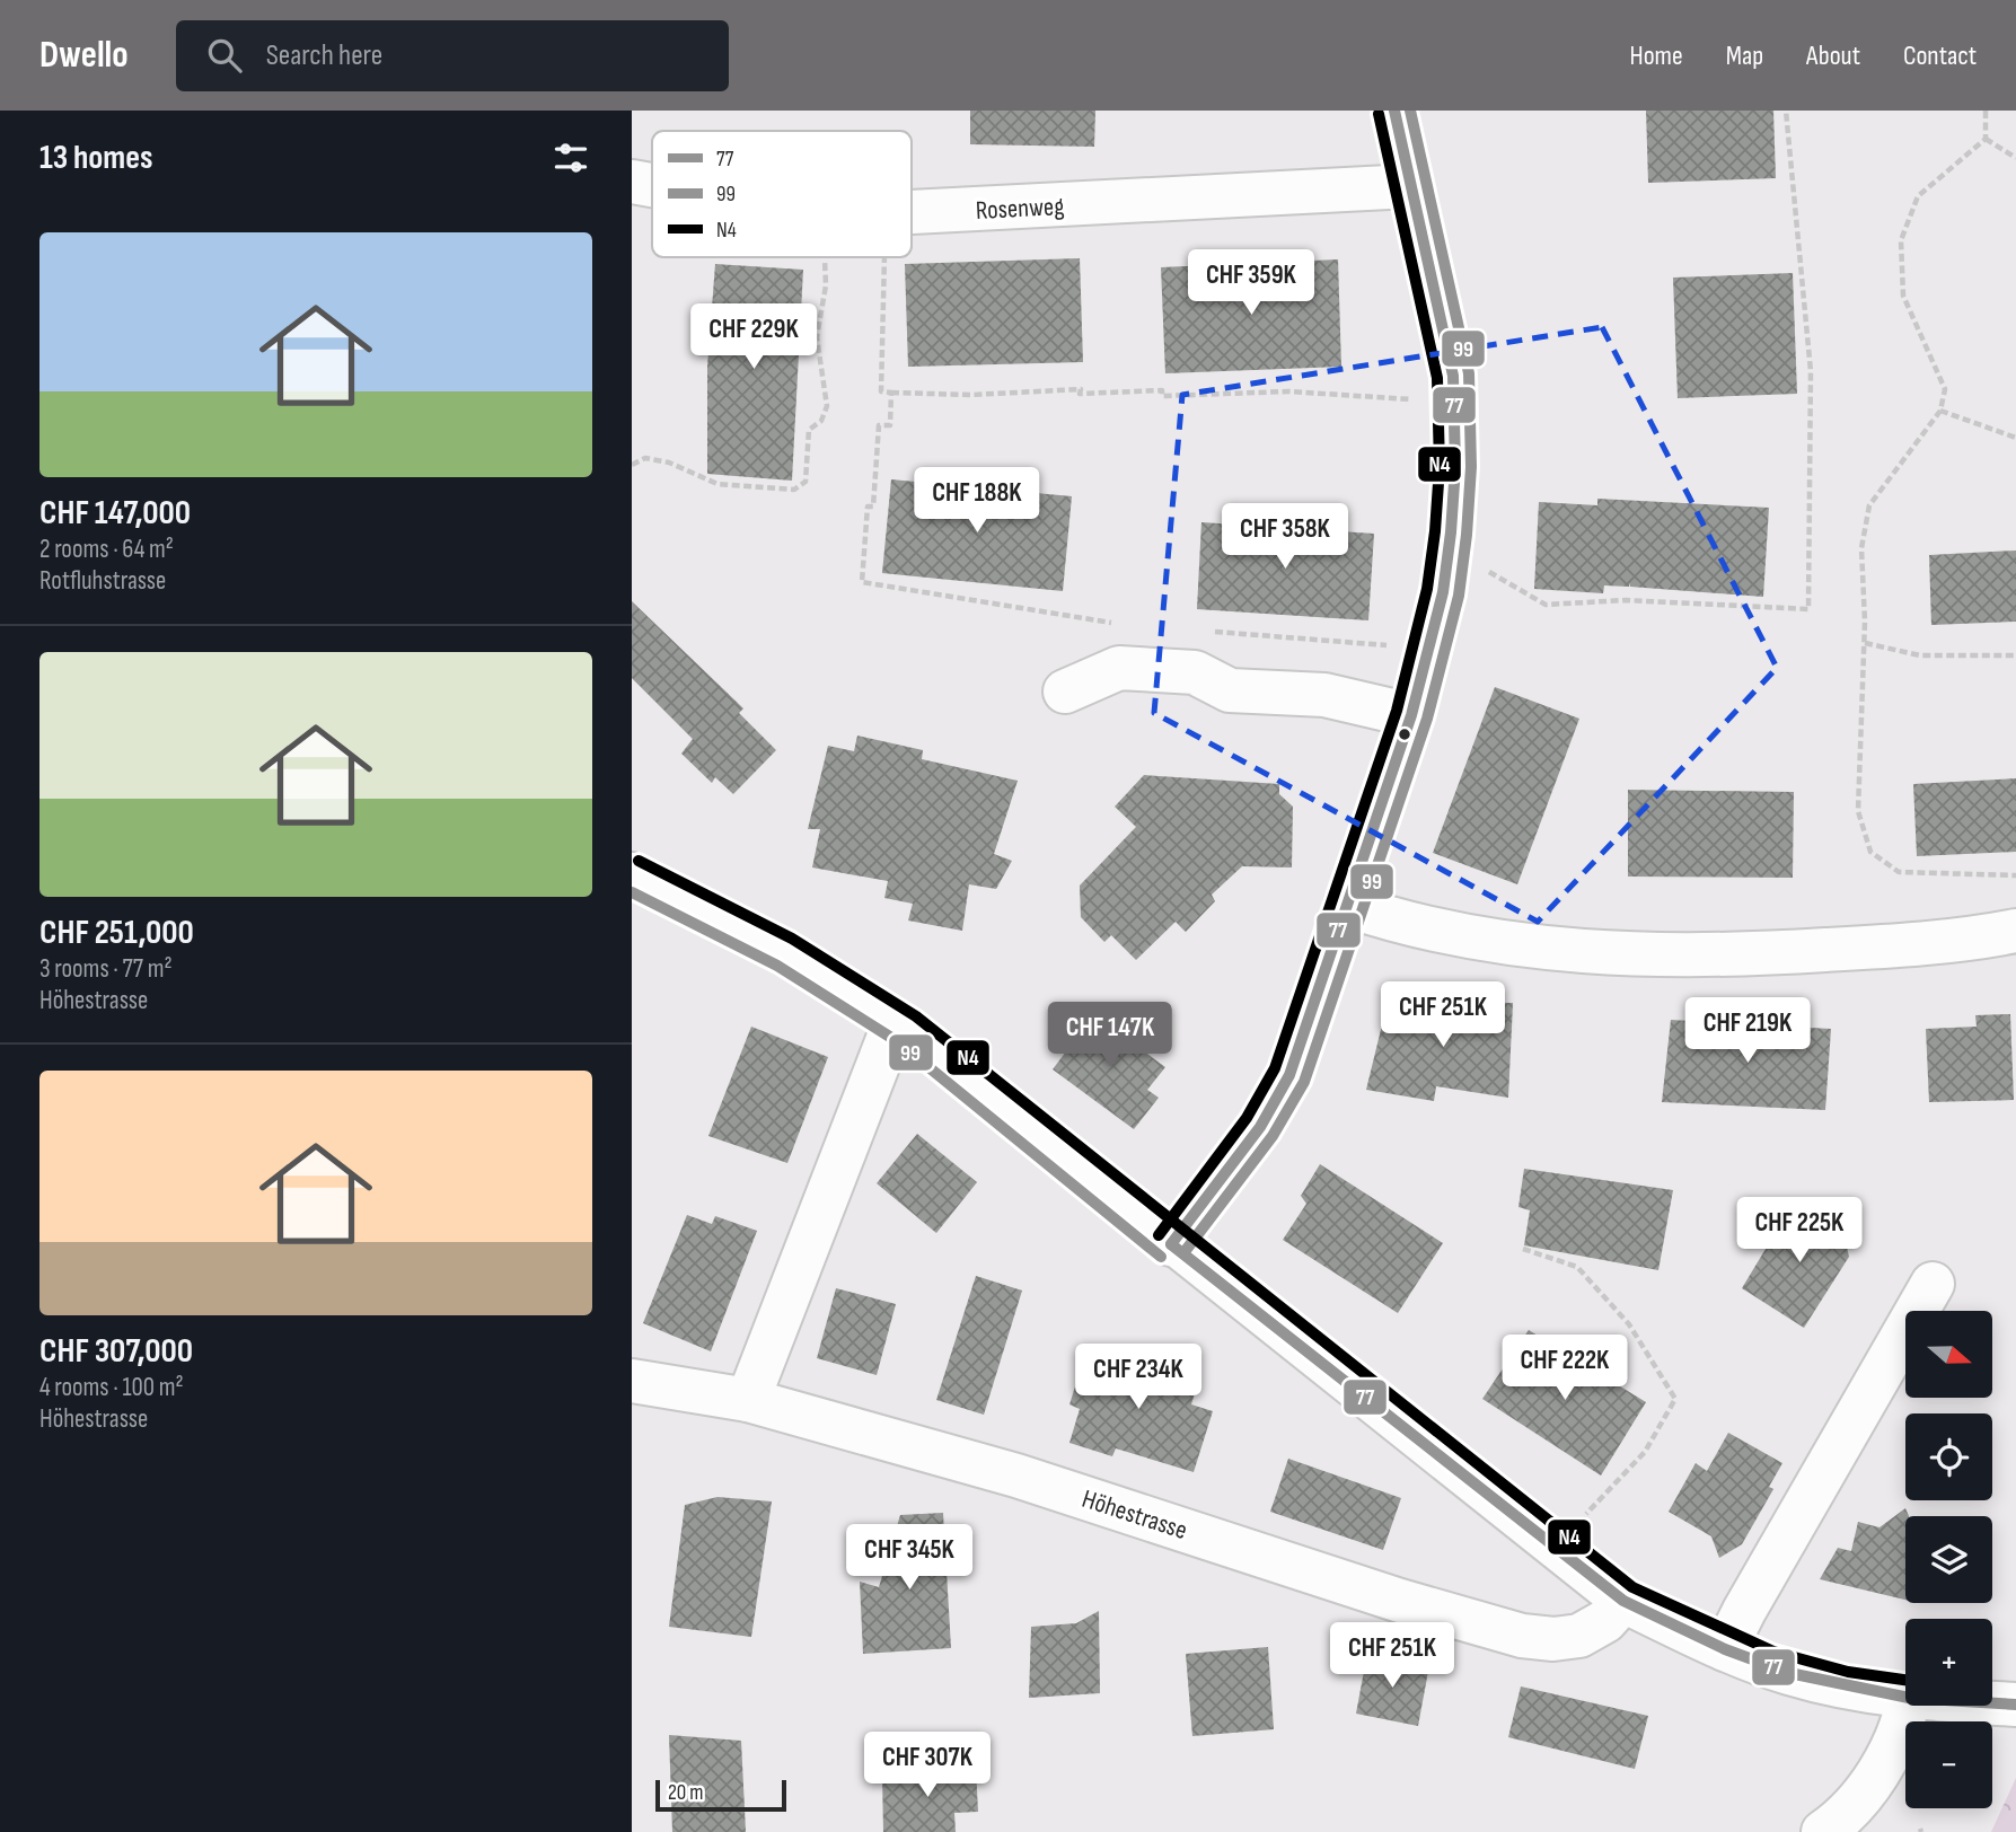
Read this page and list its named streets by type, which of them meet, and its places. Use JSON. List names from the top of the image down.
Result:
{
  "streets": {
    "street": ["Rosenweg", "Höhestrasse"]
  },
  "lines": ["transit line 77", "transit line 99", "transit line N4"],
  "legend": ["77", "99", "N4"],
  "scale_bar": "20 m",
  "north": "right",
  "page": {
    "header": "Dwello",
    "search": "Search here",
    "nav": [
      "Home",
      "Map",
      "About",
      "Contact"
    ],
    "heading": "13 homes",
    "list": [
      {
        "name": "CHF 147,000",
        "note": "2 rooms · 64 m² · Rotfluhstrasse"
      },
      {
        "name": "CHF 251,000",
        "note": "3 rooms · 77 m² · Höhestrasse"
      },
      {
        "name": "CHF 307,000",
        "note": "4 rooms · 100 m² · Höhestrasse"
      }
    ],
    "price": [
      "CHF 359K",
      "CHF 229K",
      "CHF 188K",
      "CHF 358K",
      "CHF 251K",
      "CHF 219K",
      "CHF 147K",
      "CHF 225K",
      "CHF 222K",
      "CHF 234K",
      "CHF 345K",
      "CHF 251K",
      "CHF 307K"
    ],
    "map_buttons": ["+", "−"],
    "scale": "20 m"
  }
}
